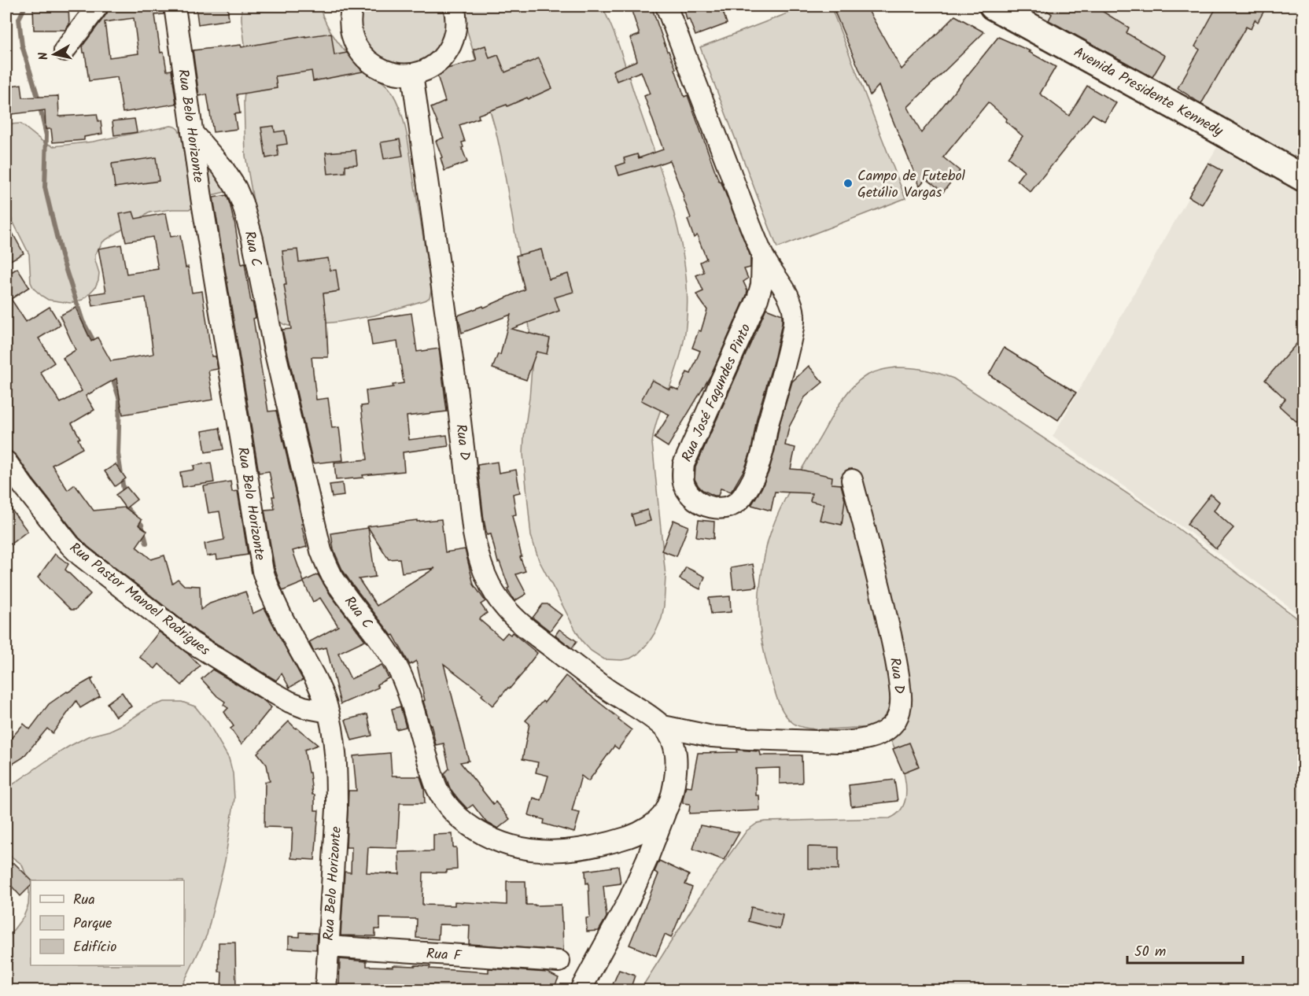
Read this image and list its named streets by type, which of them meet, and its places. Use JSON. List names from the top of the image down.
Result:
{
  "streets": {
    "main road": ["Avenida Presidente Kennedy"],
    "street": [
      "Rua Belo Horizonte",
      "Rua C",
      "Rua José Fagundes Pinto",
      "Rua D",
      "Rua Pastor Manoel Rodrigues",
      "Rua F"
    ]
  },
  "crossings": [
    ["Rua Belo Horizonte", "Rua C"],
    ["Rua Belo Horizonte", "Rua Pastor Manoel Rodrigues"],
    ["Rua Belo Horizonte", "Rua F"]
  ],
  "places": ["Campo de Futebol Getúlio Vargas"],
  "legend": ["Rua", "Parque", "Edifício"],
  "scale_bar": "50 m",
  "north": "left"
}
